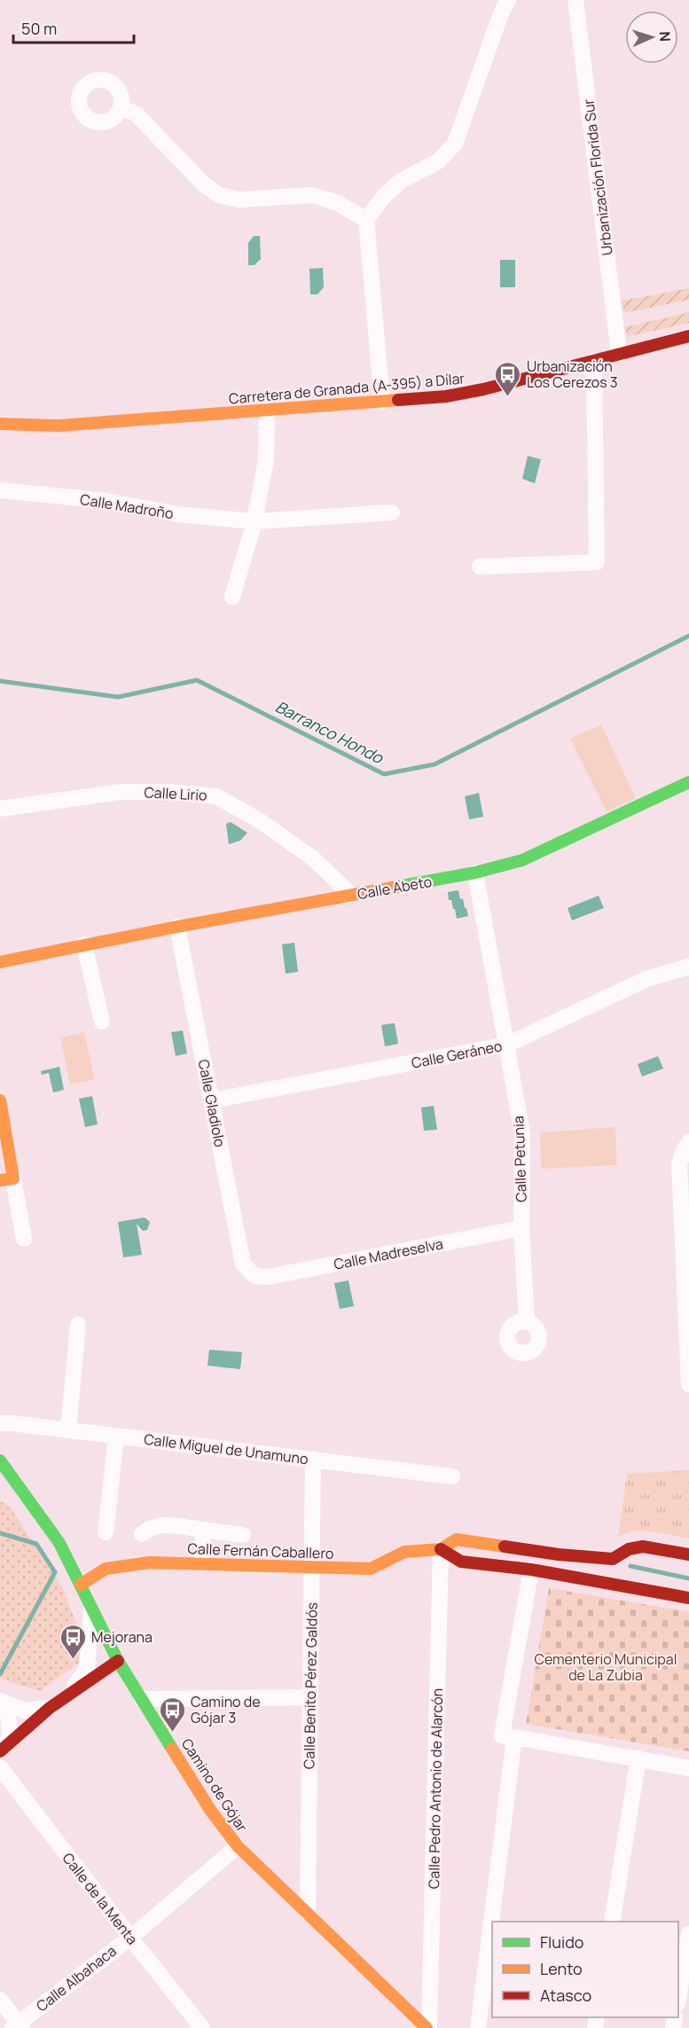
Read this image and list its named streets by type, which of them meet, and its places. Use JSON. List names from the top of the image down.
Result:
{
  "streets": {
    "street": [
      "Urbanización Florida Sur",
      "Carretera de Granada (A-395) a Dílar",
      "Calle Madroño",
      "Calle Lirio",
      "Calle Abeto",
      "Calle Geráneo",
      "Calle Gladiolo",
      "Calle Petunia",
      "Calle Madreselva",
      "Calle Miguel de Unamuno",
      "Calle Fernán Caballero",
      "Calle Benito Pérez Galdós",
      "Camino de Gójar",
      "Calle Pedro Antonio de Alarcón",
      "Calle de la Menta",
      "Calle Albahaca"
    ]
  },
  "crossings": [
    ["Urbanización Florida Sur", "Carretera de Granada (A-395) a Dílar"],
    ["Calle Lirio", "Calle Abeto"],
    ["Calle Abeto", "Calle Gladiolo"],
    ["Calle Abeto", "Calle Petunia"],
    ["Calle Geráneo", "Calle Gladiolo"],
    ["Calle Geráneo", "Calle Petunia"],
    ["Calle Gladiolo", "Calle Madreselva"],
    ["Calle Petunia", "Calle Madreselva"],
    ["Calle Miguel de Unamuno", "Calle Benito Pérez Galdós"],
    ["Calle Fernán Caballero", "Calle Benito Pérez Galdós"],
    ["Calle Fernán Caballero", "Camino de Gójar"],
    ["Calle Fernán Caballero", "Calle Pedro Antonio de Alarcón"],
    ["Calle Benito Pérez Galdós", "Camino de Gójar"],
    ["Camino de Gójar", "Calle Pedro Antonio de Alarcón"],
    ["Camino de Gójar", "Calle Albahaca"],
    ["Calle de la Menta", "Calle Albahaca"]
  ],
  "water": ["Barranco Hondo"],
  "parks": ["Cementerio Municipal de La Zubia"],
  "places": {
    "bus stop": ["Urbanización Los Cerezos 3", "Mejorana", "Camino de Gójar 3"]
  },
  "legend": ["Fluido", "Lento", "Atasco"],
  "scale_bar": "50 m",
  "north": "right"
}
